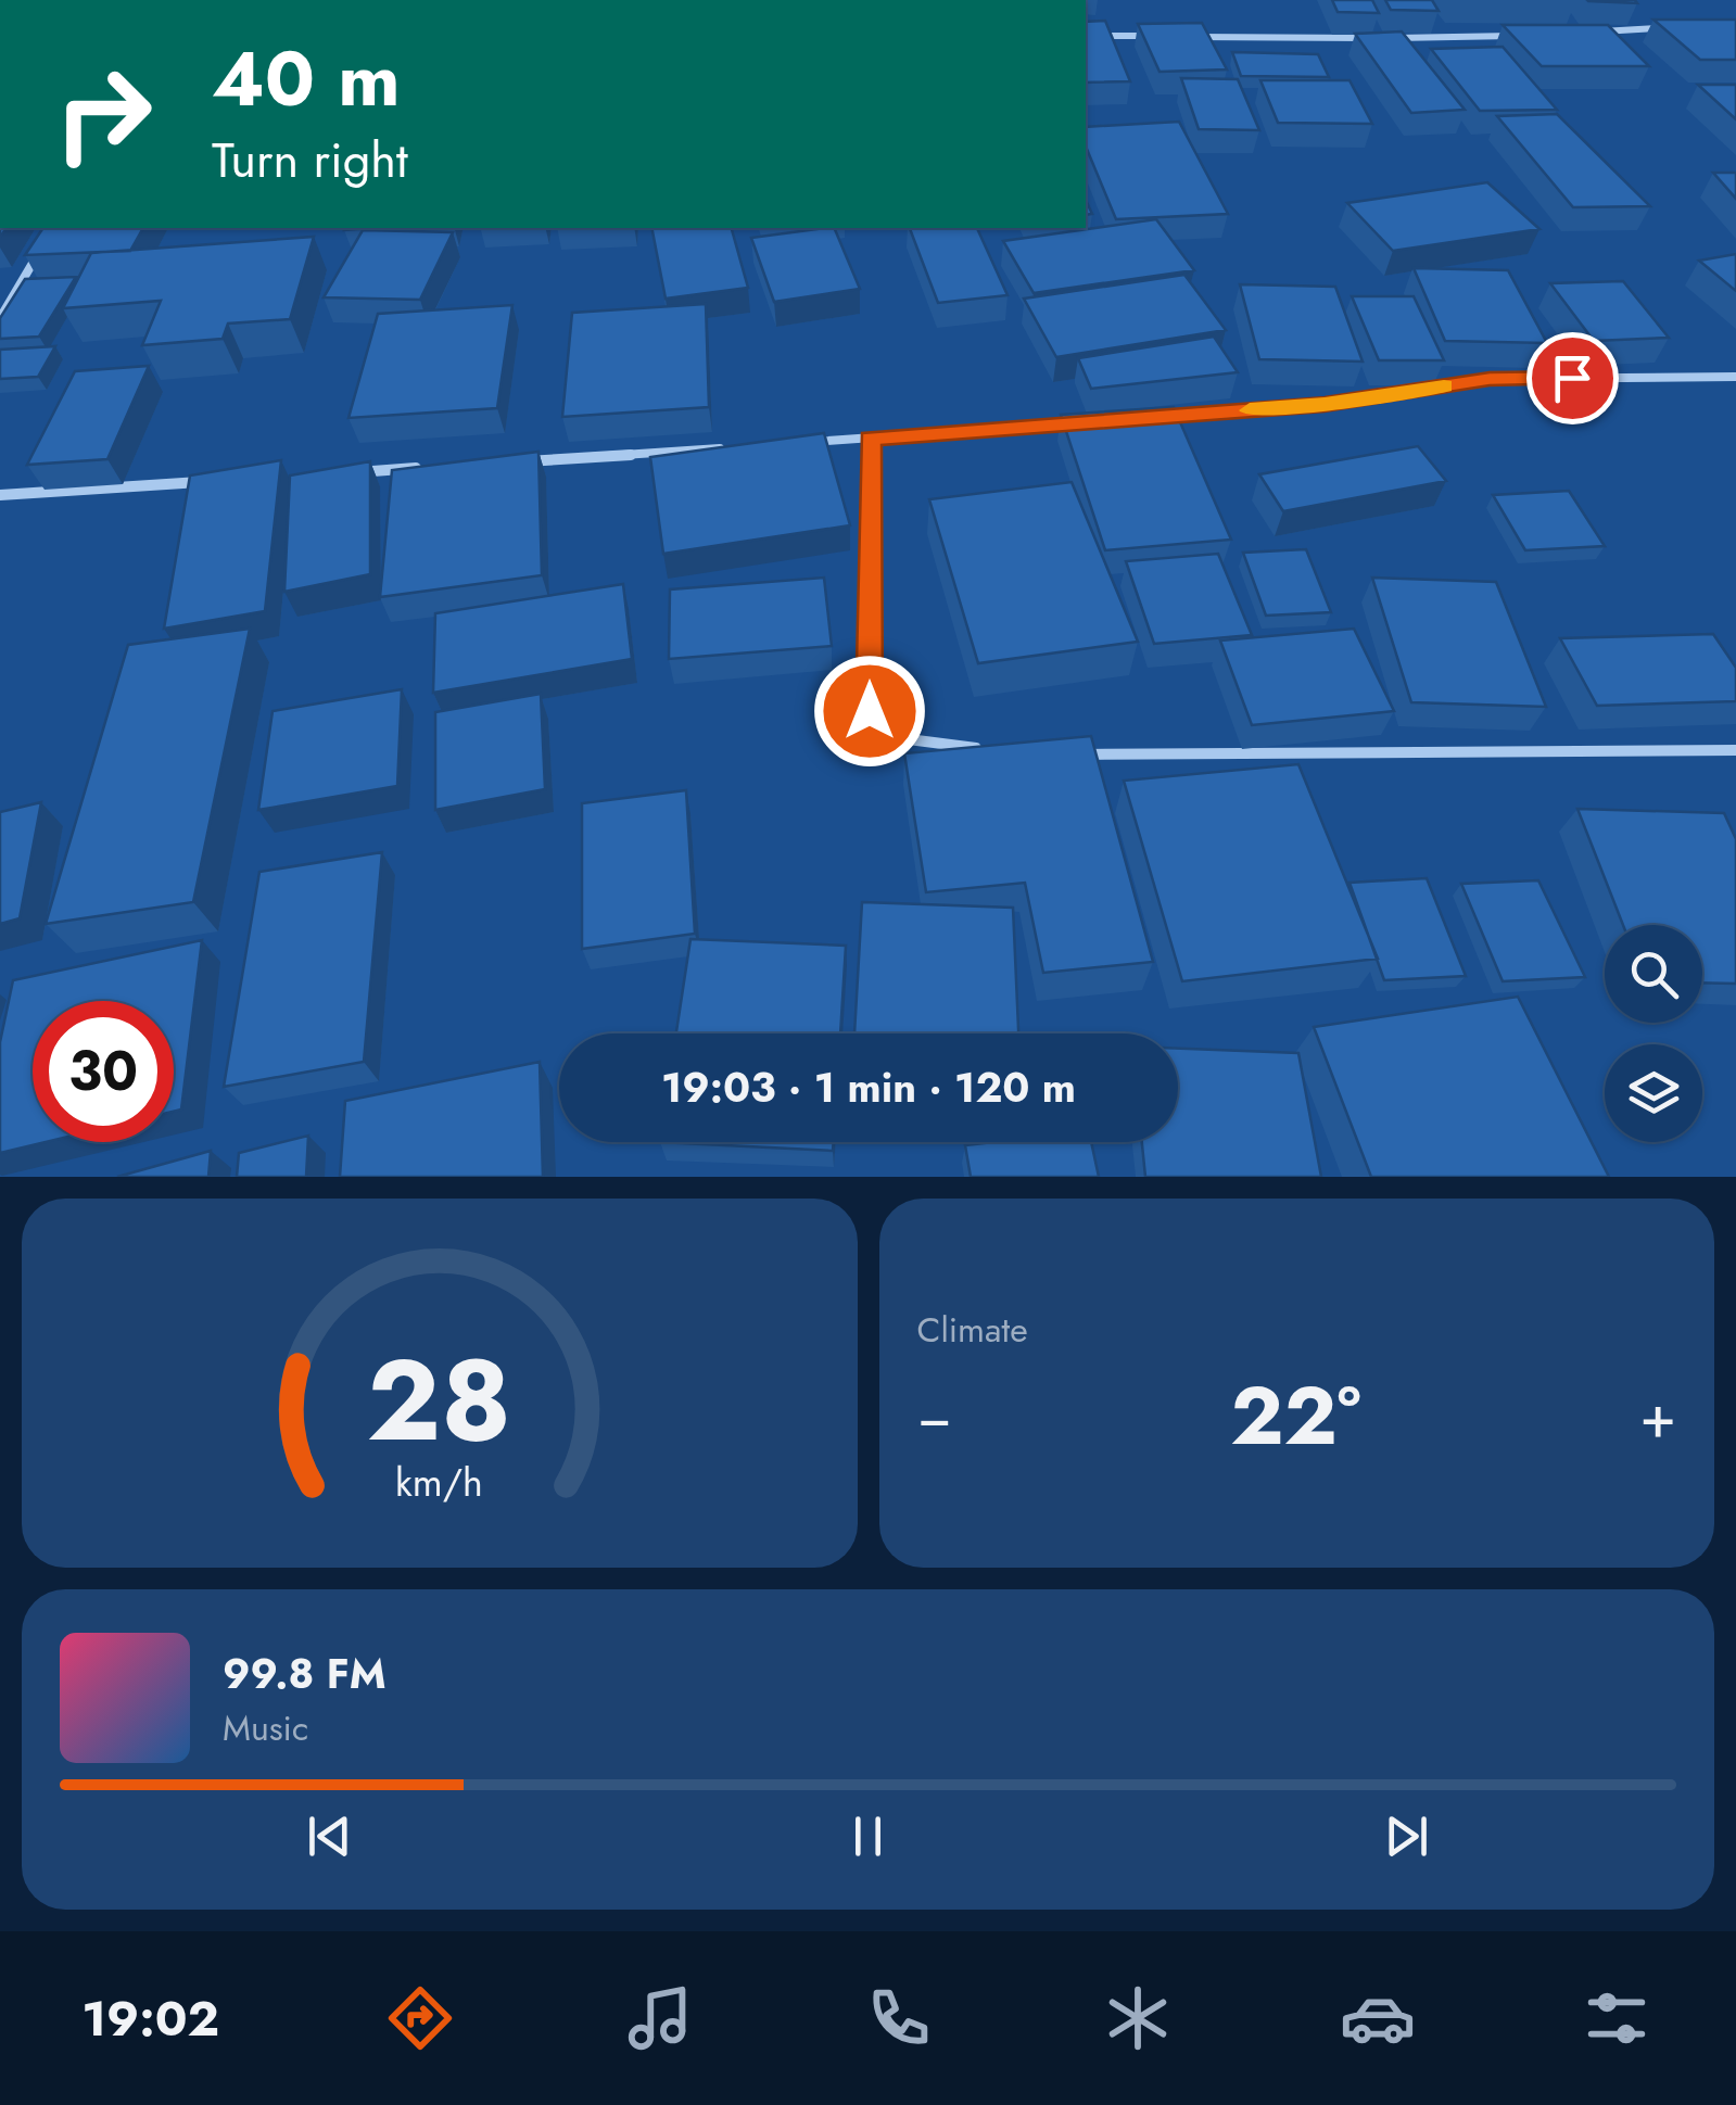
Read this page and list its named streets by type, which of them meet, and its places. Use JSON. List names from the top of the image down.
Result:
{
  "page": {
    "turn": ["40 m", "Turn right"],
    "limit": "30",
    "trip": "19:03 · 1 min · 120 m",
    "tile": "Climate",
    "heat": ["−", "22°", "+"],
    "song": ["99.8 FM", "Music"],
    "tabs": "19:02",
    "gauge": ["28", "km/h"]
  }
}
